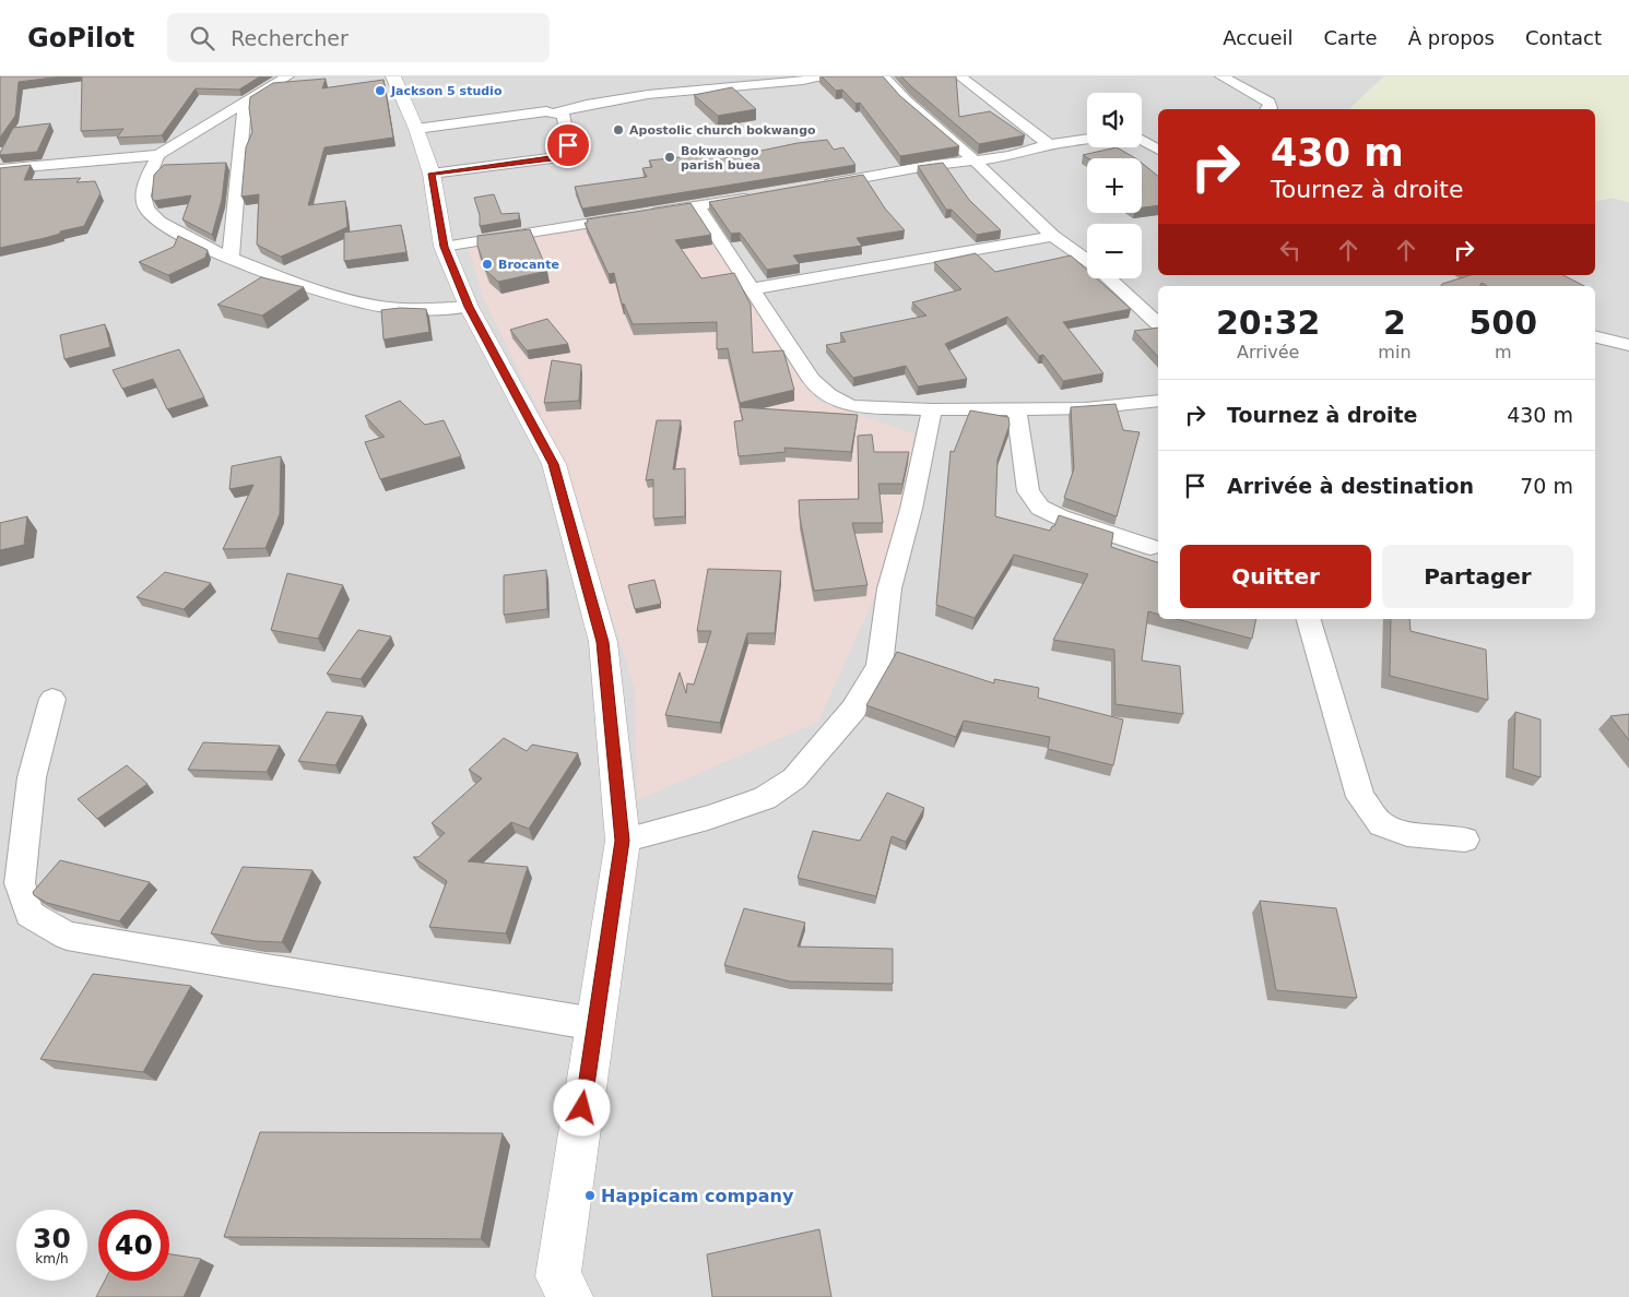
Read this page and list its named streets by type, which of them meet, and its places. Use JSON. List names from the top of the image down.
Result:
{
  "places": [
    "Jackson 5 studio",
    "Apostolic church bokwango",
    "Bokwaongo parish buea",
    "Brocante",
    "Happicam company"
  ],
  "page": {
    "header": "GoPilot",
    "search": "Rechercher",
    "nav": [
      "Accueil",
      "Carte",
      "À propos",
      "Contact"
    ],
    "map_buttons": ["+", "−"],
    "turn": ["430 m", "Tournez à droite"],
    "eta": [
      "20:32",
      "Arrivée",
      "2",
      "min",
      "500",
      "m"
    ],
    "list": [
      {
        "name": "Tournez à droite",
        "value": "430 m"
      },
      {
        "name": "Arrivée à destination",
        "value": "70 m"
      }
    ],
    "buttons": ["Quitter", "Partager"],
    "speed": "30 km/h",
    "limit": "40"
  }
}
